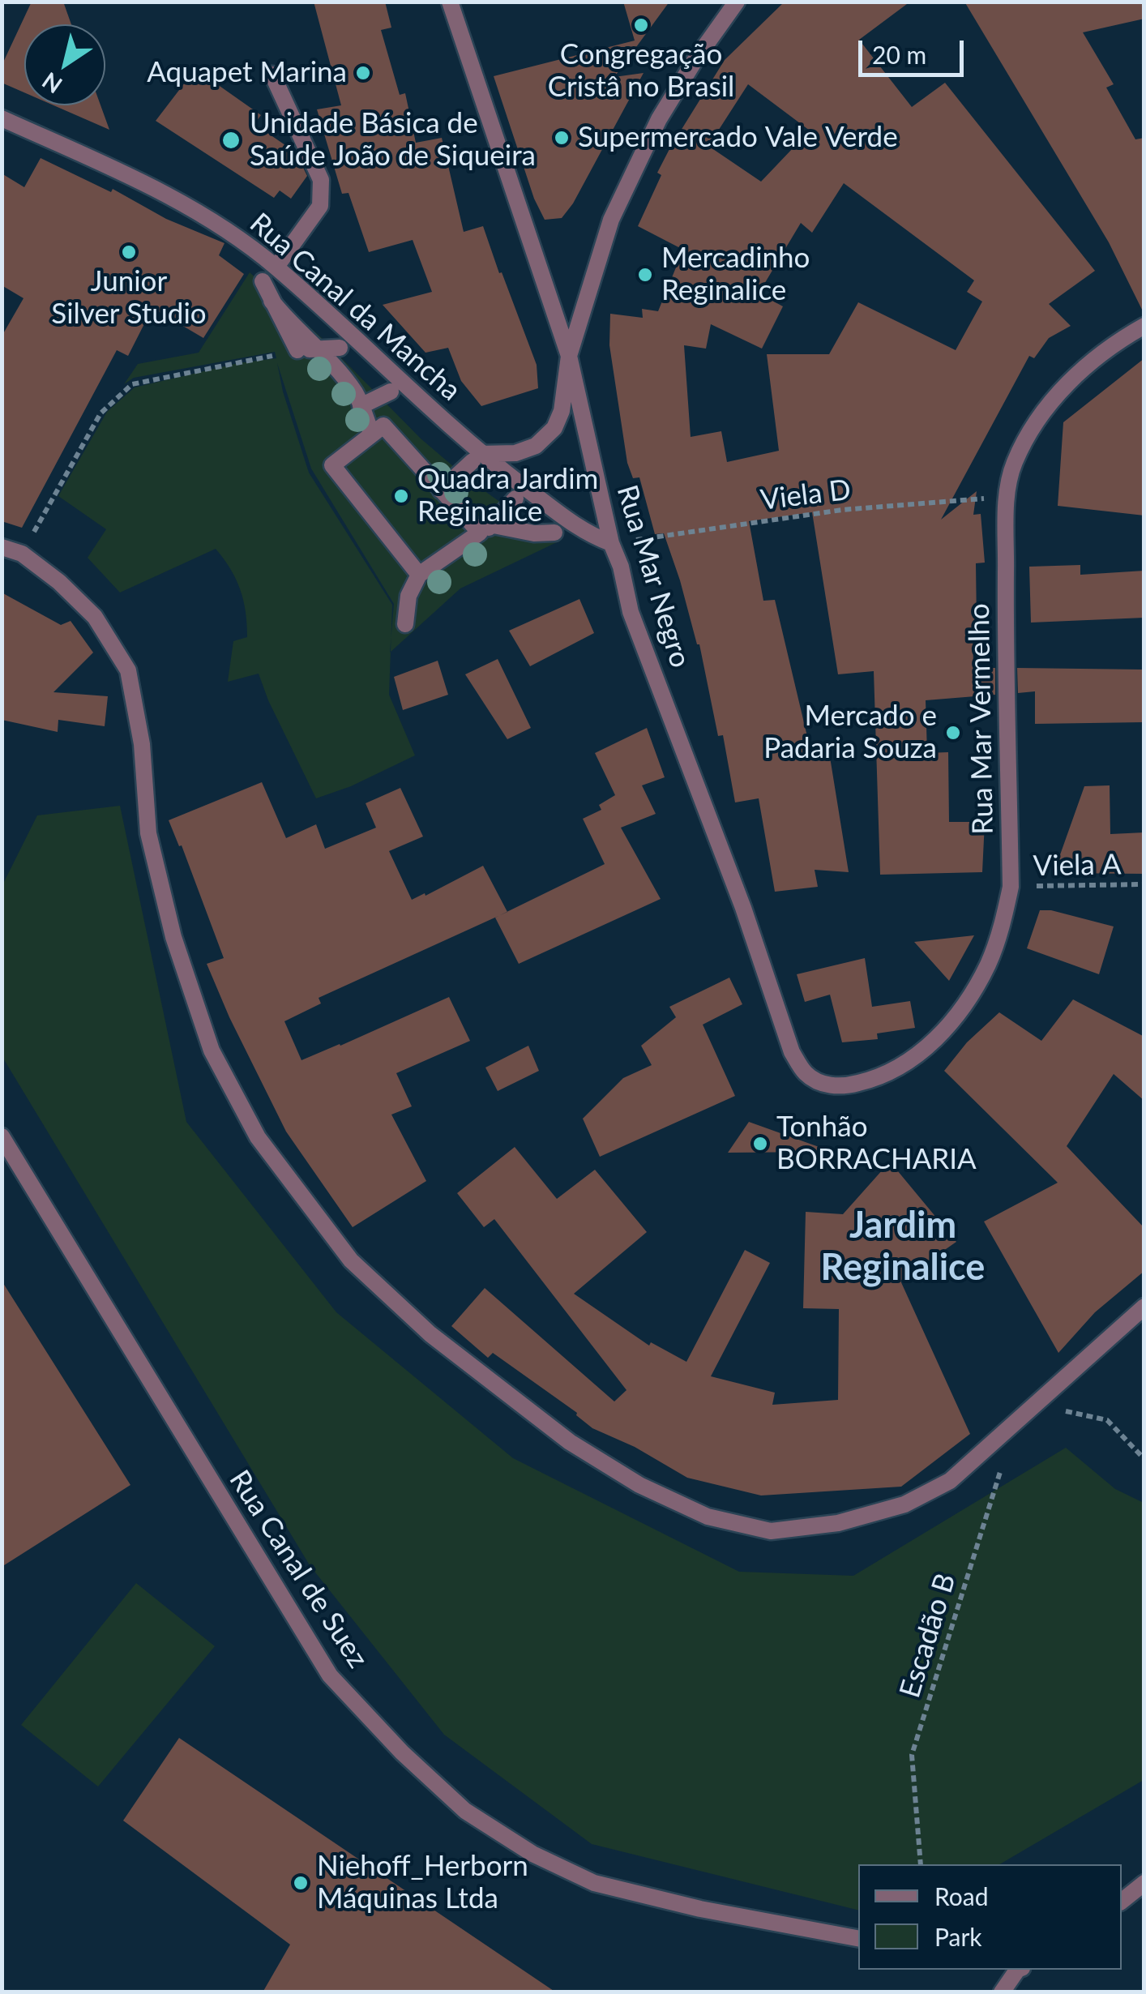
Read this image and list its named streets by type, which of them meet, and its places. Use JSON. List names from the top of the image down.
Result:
{
  "streets": {
    "street": [
      "Rua Canal da Mancha",
      "Rua Mar Negro",
      "Rua Mar Vermelho",
      "Rua Canal de Suez"
    ],
    "path": ["Viela D", "Viela A", "Escadão B"]
  },
  "crossings": [
    ["Rua Canal da Mancha", "Viela D"],
    ["Rua Canal da Mancha", "Rua Mar Negro"],
    ["Viela D", "Rua Mar Negro"],
    ["Viela D", "Rua Mar Vermelho"],
    ["Rua Mar Negro", "Rua Mar Vermelho"],
    ["Rua Mar Vermelho", "Viela A"]
  ],
  "districts": ["Jardim Reginalice"],
  "places": [
    "Congregação Cristâ no Brasil",
    "Aquapet Marina",
    "Supermercado Vale Verde",
    "Unidade Básica de Saúde João de Siqueira",
    "Junior Silver Studio",
    "Mercadinho Reginalice",
    "Quadra Jardim Reginalice",
    "Mercado e Padaria Souza",
    "Tonhão BORRACHARIA",
    "Niehoff_Herborn Máquinas Ltda"
  ],
  "legend": ["Road", "Park"],
  "scale_bar": "20 m",
  "north": "bottom left"
}
